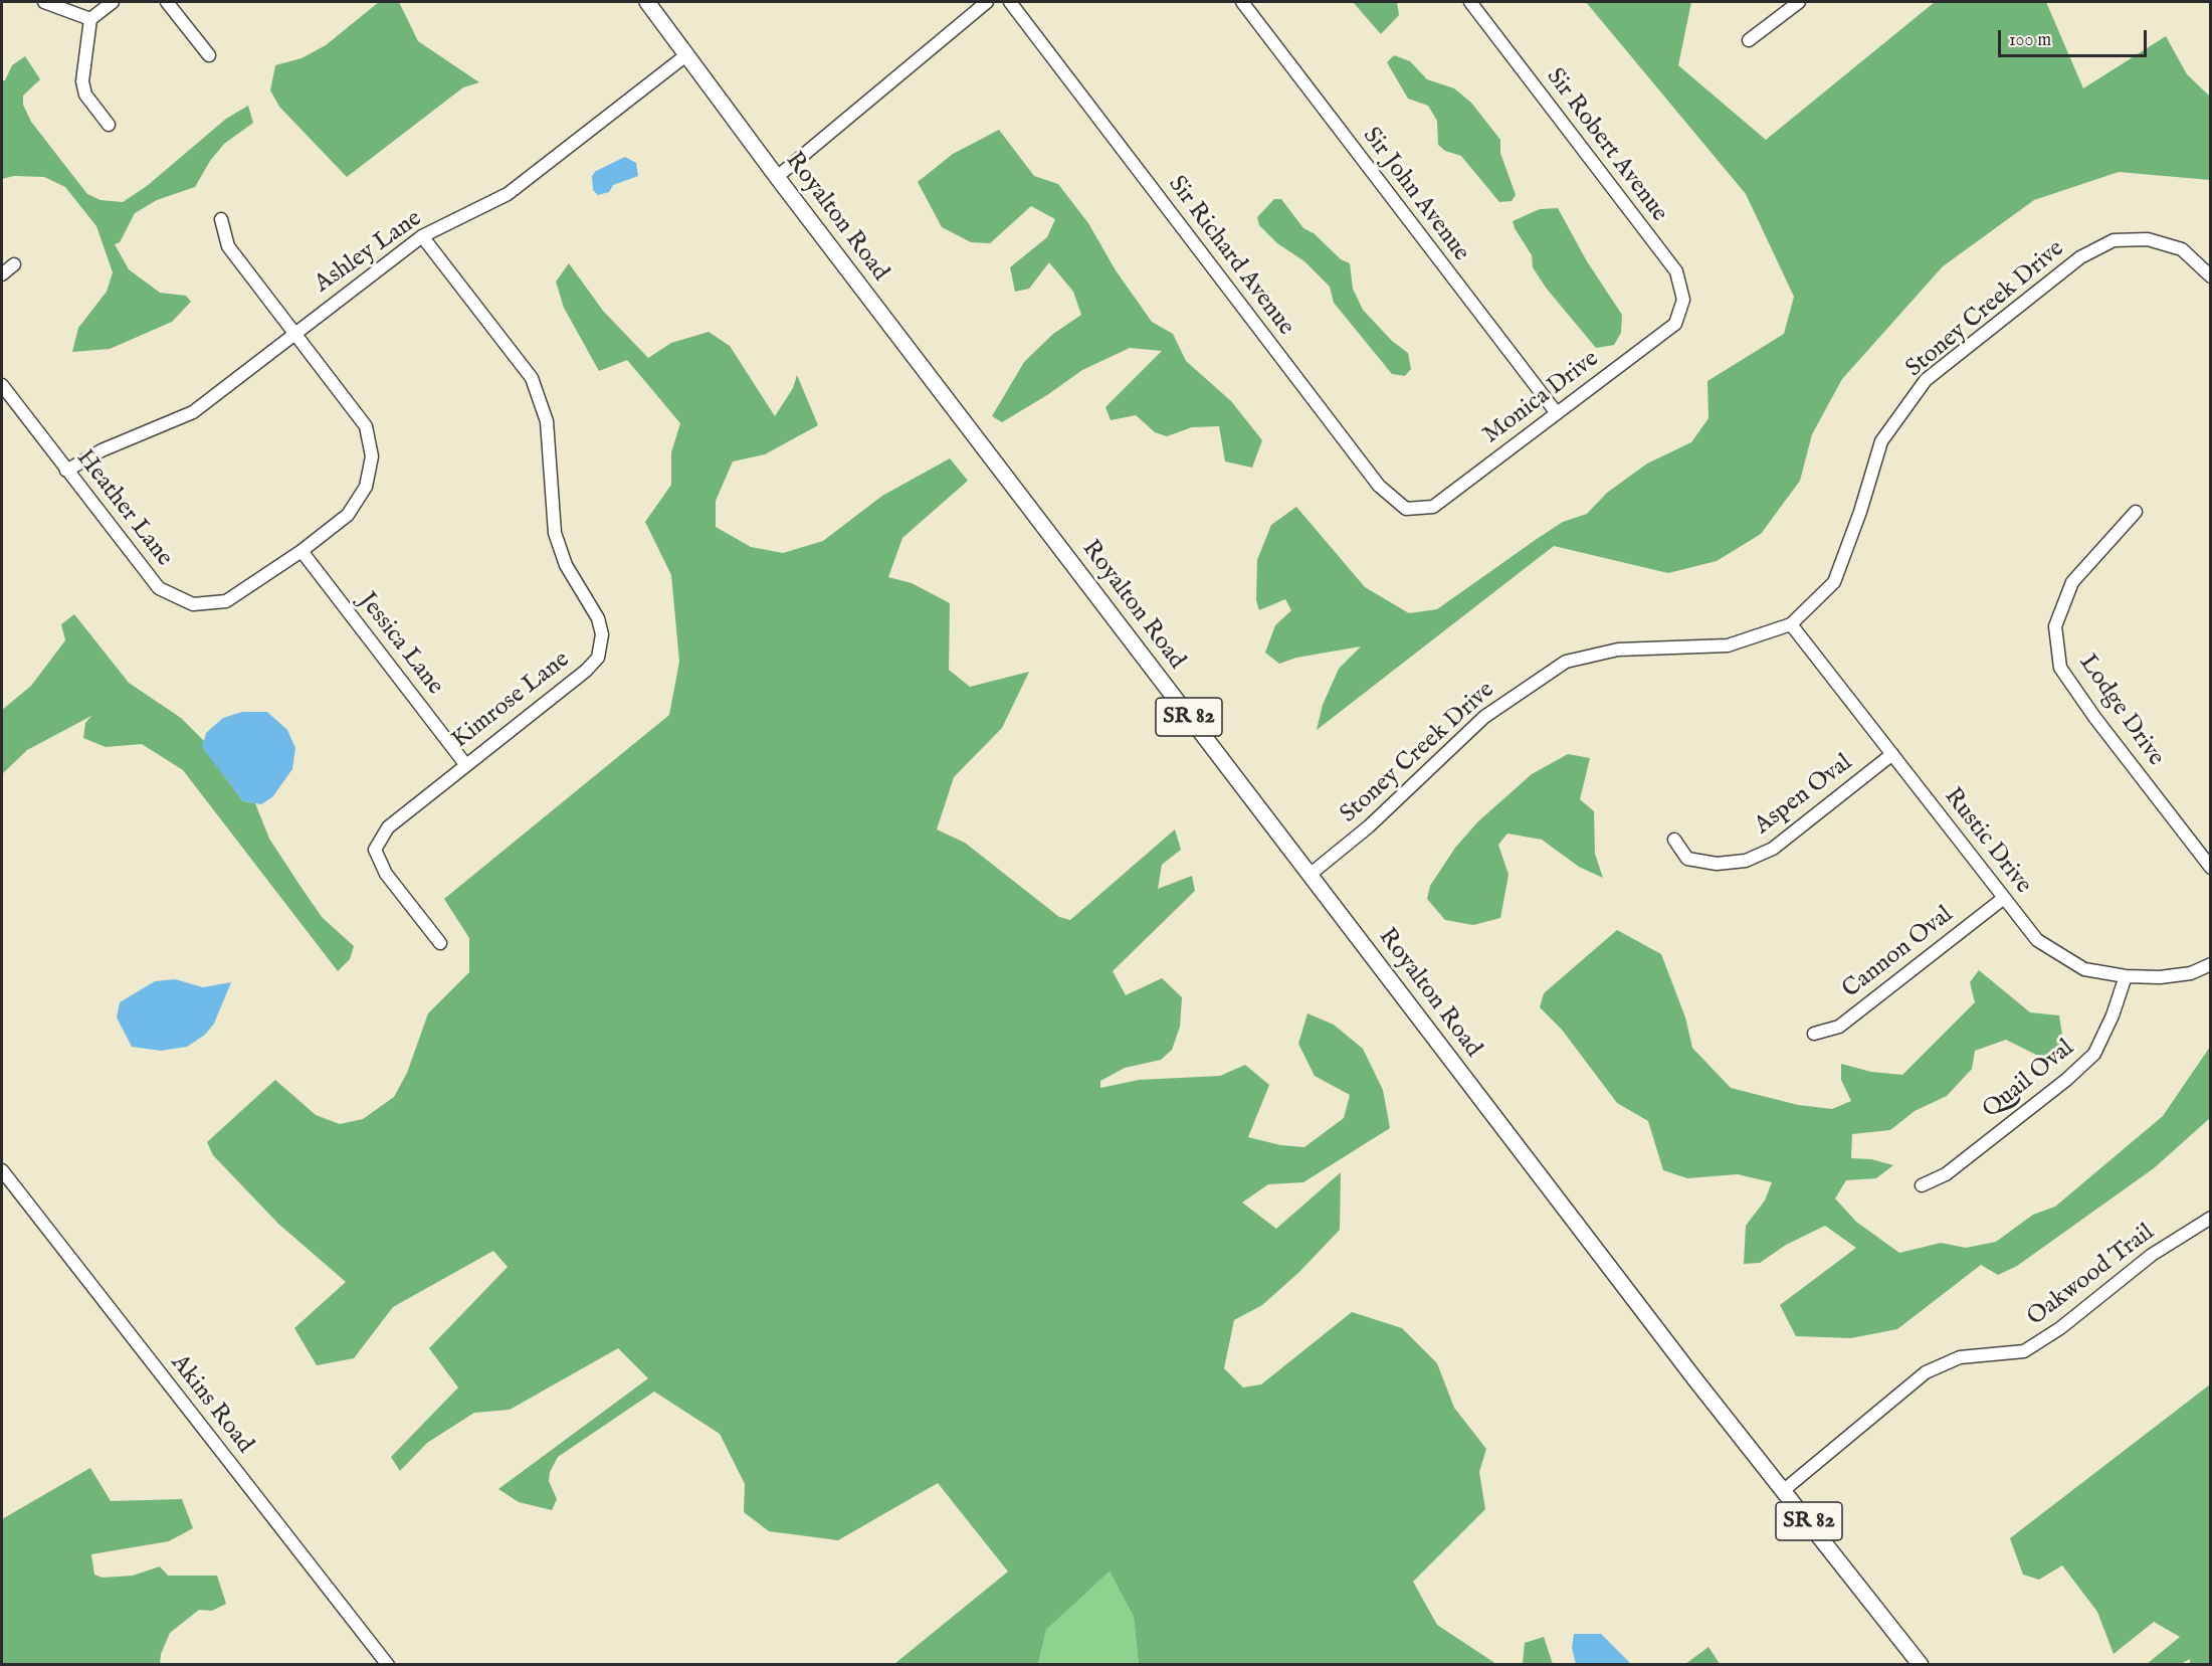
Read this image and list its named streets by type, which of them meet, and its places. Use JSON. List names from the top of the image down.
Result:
{
  "streets": {
    "main road": ["Royalton Road", "SR 82"],
    "street": [
      "Sir Robert Avenue",
      "Sir John Avenue",
      "Ashley Lane",
      "Sir Richard Avenue",
      "Stoney Creek Drive",
      "Monica Drive",
      "Heather Lane",
      "Jessica Lane",
      "Kimrose Lane",
      "Lodge Drive",
      "Aspen Oval",
      "Rustic Drive",
      "Cannon Oval",
      "Quail Oval",
      "Oakwood Trail",
      "Akins Road"
    ]
  },
  "crossings": [
    ["Sir Robert Avenue", "Monica Drive"],
    ["Sir John Avenue", "Monica Drive"],
    ["Royalton Road", "Ashley Lane"],
    ["Royalton Road", "Stoney Creek Drive"],
    ["Royalton Road", "SR 82"],
    ["Royalton Road", "Oakwood Trail"],
    ["Ashley Lane", "Heather Lane"],
    ["Ashley Lane", "Kimrose Lane"],
    ["Sir Richard Avenue", "Monica Drive"],
    ["Stoney Creek Drive", "Rustic Drive"],
    ["Heather Lane", "Jessica Lane"],
    ["Jessica Lane", "Kimrose Lane"],
    ["SR 82", "Oakwood Trail"],
    ["Aspen Oval", "Rustic Drive"],
    ["Rustic Drive", "Cannon Oval"],
    ["Rustic Drive", "Quail Oval"]
  ],
  "scale_bar": "100 m"
}
